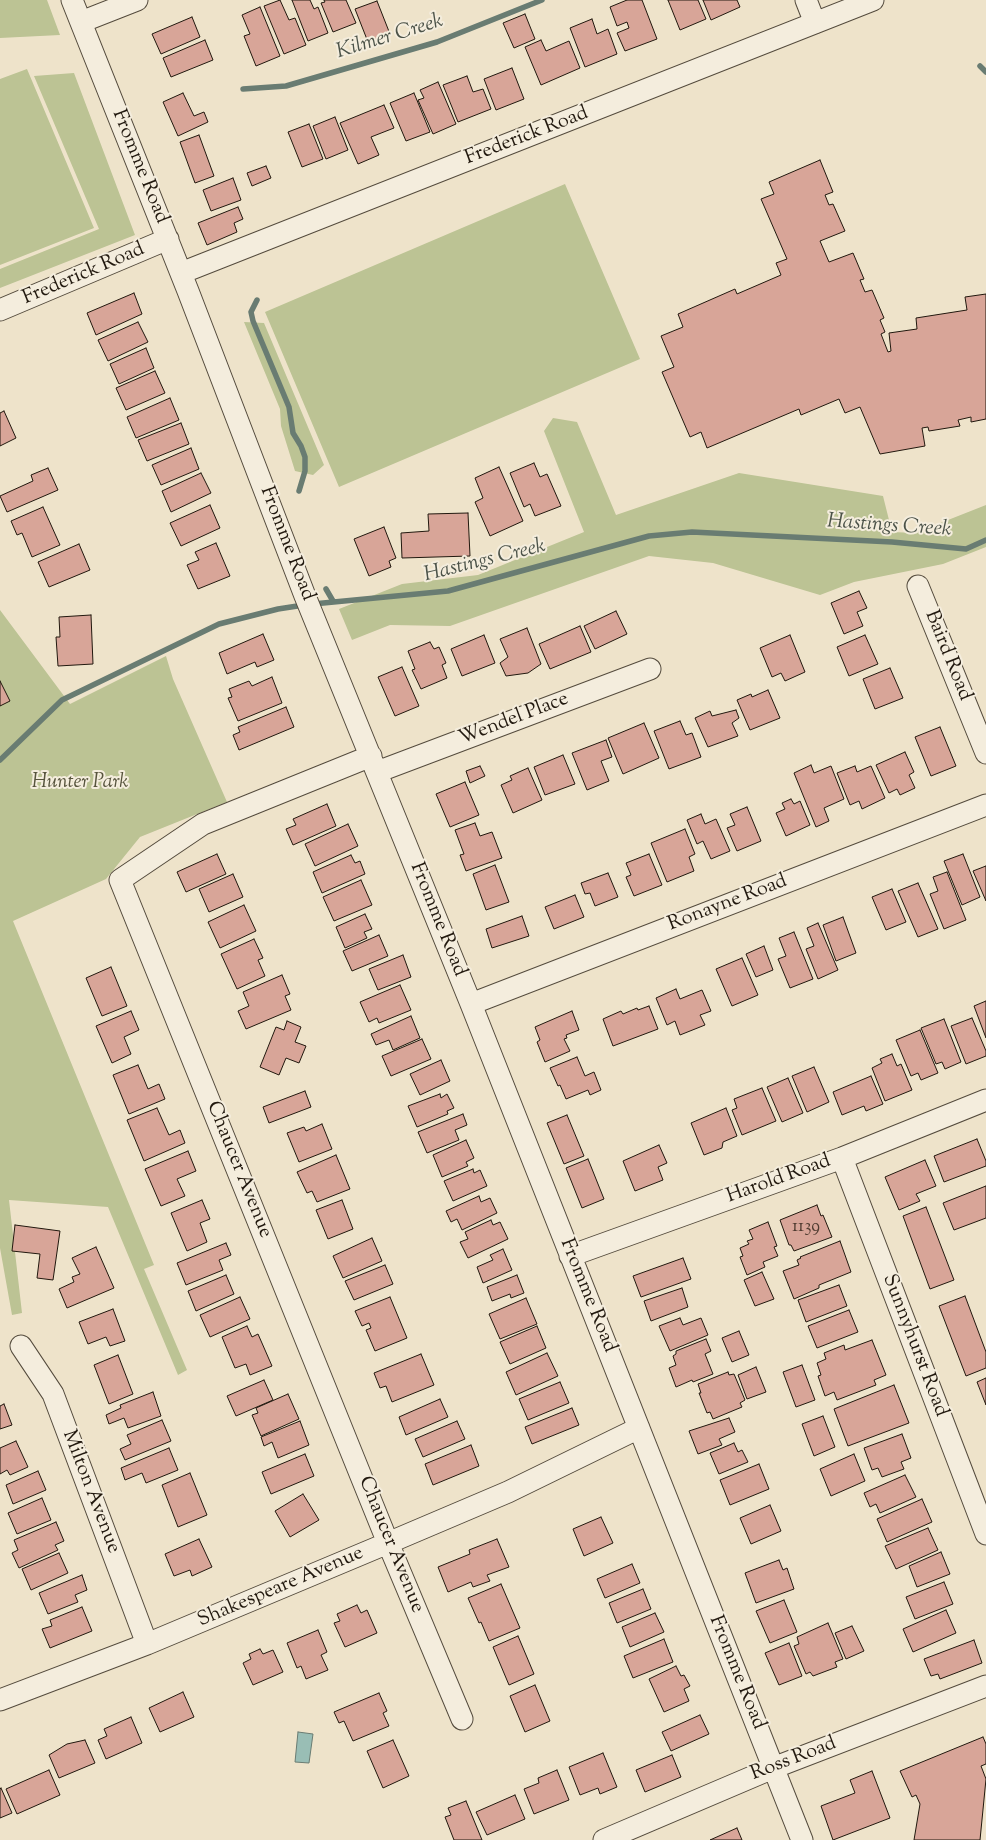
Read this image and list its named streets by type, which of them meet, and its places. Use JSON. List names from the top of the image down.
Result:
{
  "streets": {
    "street": [
      "Frederick Road",
      "Fromme Road",
      "Baird Road",
      "Wendel Place",
      "Ronayne Road",
      "Chaucer Avenue",
      "Harold Road",
      "Sunnyhurst Road",
      "Milton Avenue",
      "Shakespeare Avenue",
      "Ross Road"
    ]
  },
  "crossings": [
    ["Frederick Road", "Fromme Road"],
    ["Fromme Road", "Wendel Place"],
    ["Fromme Road", "Ronayne Road"],
    ["Fromme Road", "Chaucer Avenue"],
    ["Fromme Road", "Harold Road"],
    ["Fromme Road", "Shakespeare Avenue"],
    ["Fromme Road", "Ross Road"],
    ["Wendel Place", "Chaucer Avenue"],
    ["Chaucer Avenue", "Shakespeare Avenue"],
    ["Harold Road", "Sunnyhurst Road"],
    ["Milton Avenue", "Shakespeare Avenue"]
  ],
  "water": ["Kilmer Creek", "Hastings Creek"],
  "parks": ["Hunter Park"],
  "house_numbers": ["1139"]
}
